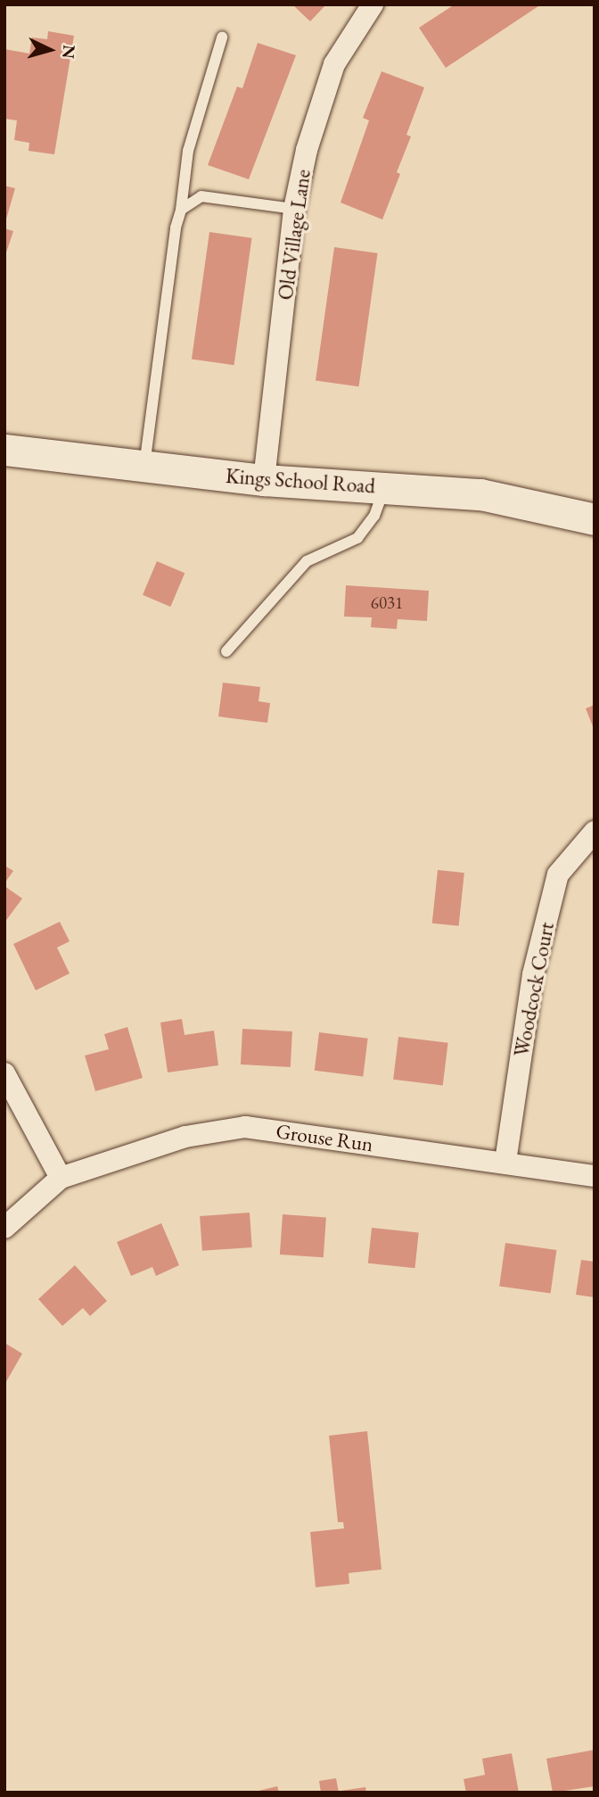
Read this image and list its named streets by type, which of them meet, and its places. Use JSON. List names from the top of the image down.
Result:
{
  "streets": {
    "street": [
      "Old Village Lane",
      "Kings School Road",
      "Woodcock Court",
      "Grouse Run"
    ]
  },
  "crossings": [
    ["Old Village Lane", "Kings School Road"],
    ["Woodcock Court", "Grouse Run"]
  ],
  "house_numbers": ["6031"],
  "north": "right"
}
